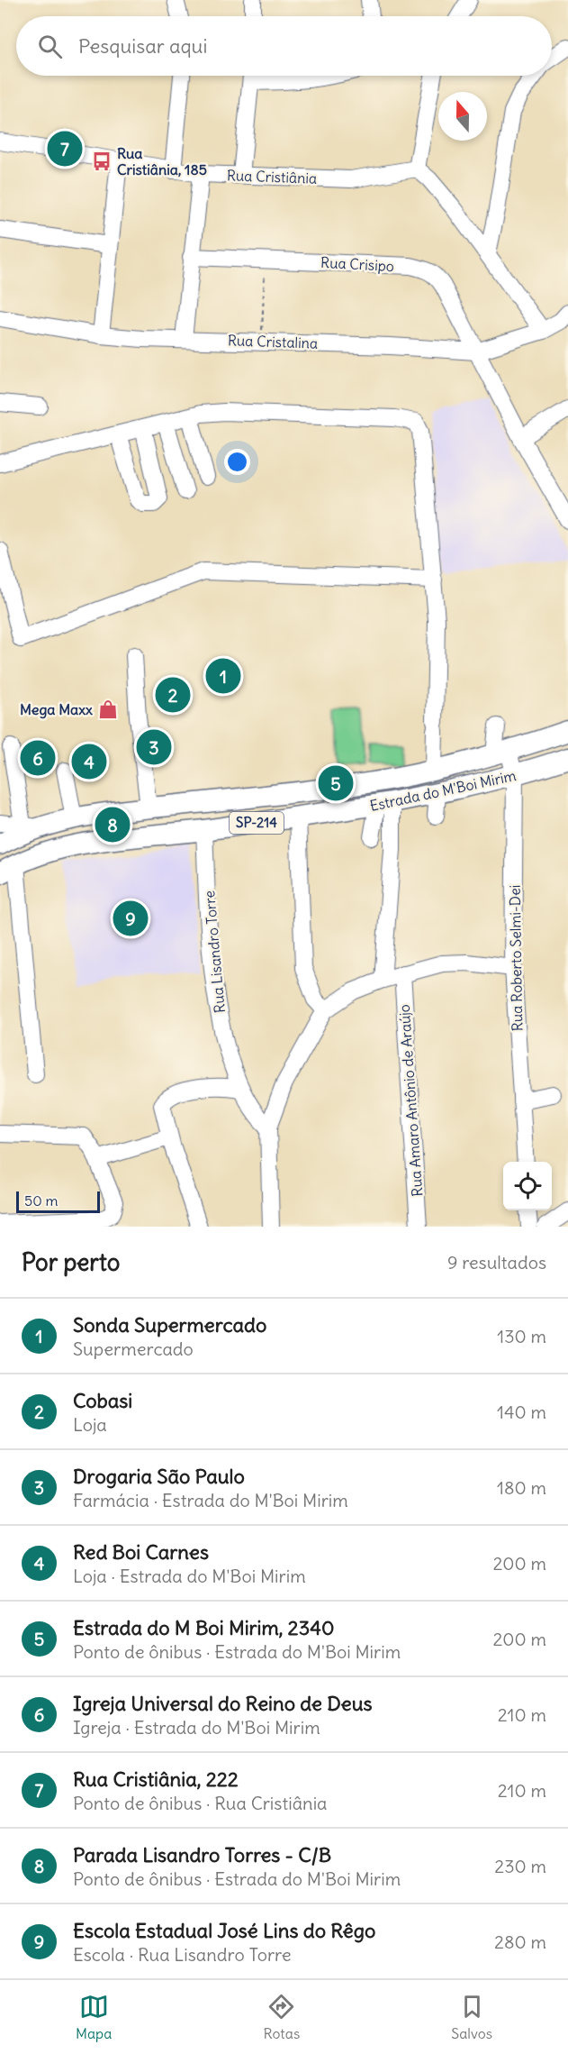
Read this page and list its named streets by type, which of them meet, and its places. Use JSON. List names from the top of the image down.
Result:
{
  "streets": {
    "main road": ["Estrada do M'Boi Mirim", "SP-214"],
    "street": [
      "Rua Cristiânia",
      "Rua Crisipo",
      "Rua Cristalina",
      "Rua Lisandro Torre",
      "Rua Roberto Selmi-Dei",
      "Rua Amaro Antônio de Araújo"
    ]
  },
  "crossings": [
    ["Rua Crisipo", "Rua Cristalina"],
    ["Estrada do M'Boi Mirim", "Rua Lisandro Torre"],
    ["Estrada do M'Boi Mirim", "Rua Roberto Selmi-Dei"]
  ],
  "places": {
    "bus stop": ["Rua Cristiânia, 185"],
    "shop": ["Mega Maxx"]
  },
  "scale_bar": "50 m",
  "north": "top",
  "page": {
    "search": "Pesquisar aqui",
    "pins": [
      "7",
      "1",
      "2",
      "3",
      "6",
      "4",
      "5",
      "8",
      "9"
    ],
    "scale": "50 m",
    "heading": ["Por perto", "9 resultados"],
    "list": [
      {
        "mark": "1",
        "name": "Sonda Supermercado",
        "note": "Supermercado",
        "value": "130 m"
      },
      {
        "mark": "2",
        "name": "Cobasi",
        "note": "Loja",
        "value": "140 m"
      },
      {
        "mark": "3",
        "name": "Drogaria São Paulo",
        "note": "Farmácia · Estrada do M'Boi Mirim",
        "value": "180 m"
      },
      {
        "mark": "4",
        "name": "Red Boi Carnes",
        "note": "Loja · Estrada do M'Boi Mirim",
        "value": "200 m"
      },
      {
        "mark": "5",
        "name": "Estrada do M Boi Mirim, 2340",
        "note": "Ponto de ônibus · Estrada do M'Boi Mirim",
        "value": "200 m"
      },
      {
        "mark": "6",
        "name": "Igreja Universal do Reino de Deus",
        "note": "Igreja · Estrada do M'Boi Mirim",
        "value": "210 m"
      },
      {
        "mark": "7",
        "name": "Rua Cristiânia, 222",
        "note": "Ponto de ônibus · Rua Cristiânia",
        "value": "210 m"
      },
      {
        "mark": "8",
        "name": "Parada Lisandro Torres - C/B",
        "note": "Ponto de ônibus · Estrada do M'Boi Mirim",
        "value": "230 m"
      },
      {
        "mark": "9",
        "name": "Escola Estadual José Lins do Rêgo",
        "note": "Escola · Rua Lisandro Torre",
        "value": "280 m"
      }
    ],
    "nav": ["Mapa", "Rotas", "Salvos"]
  }
}
